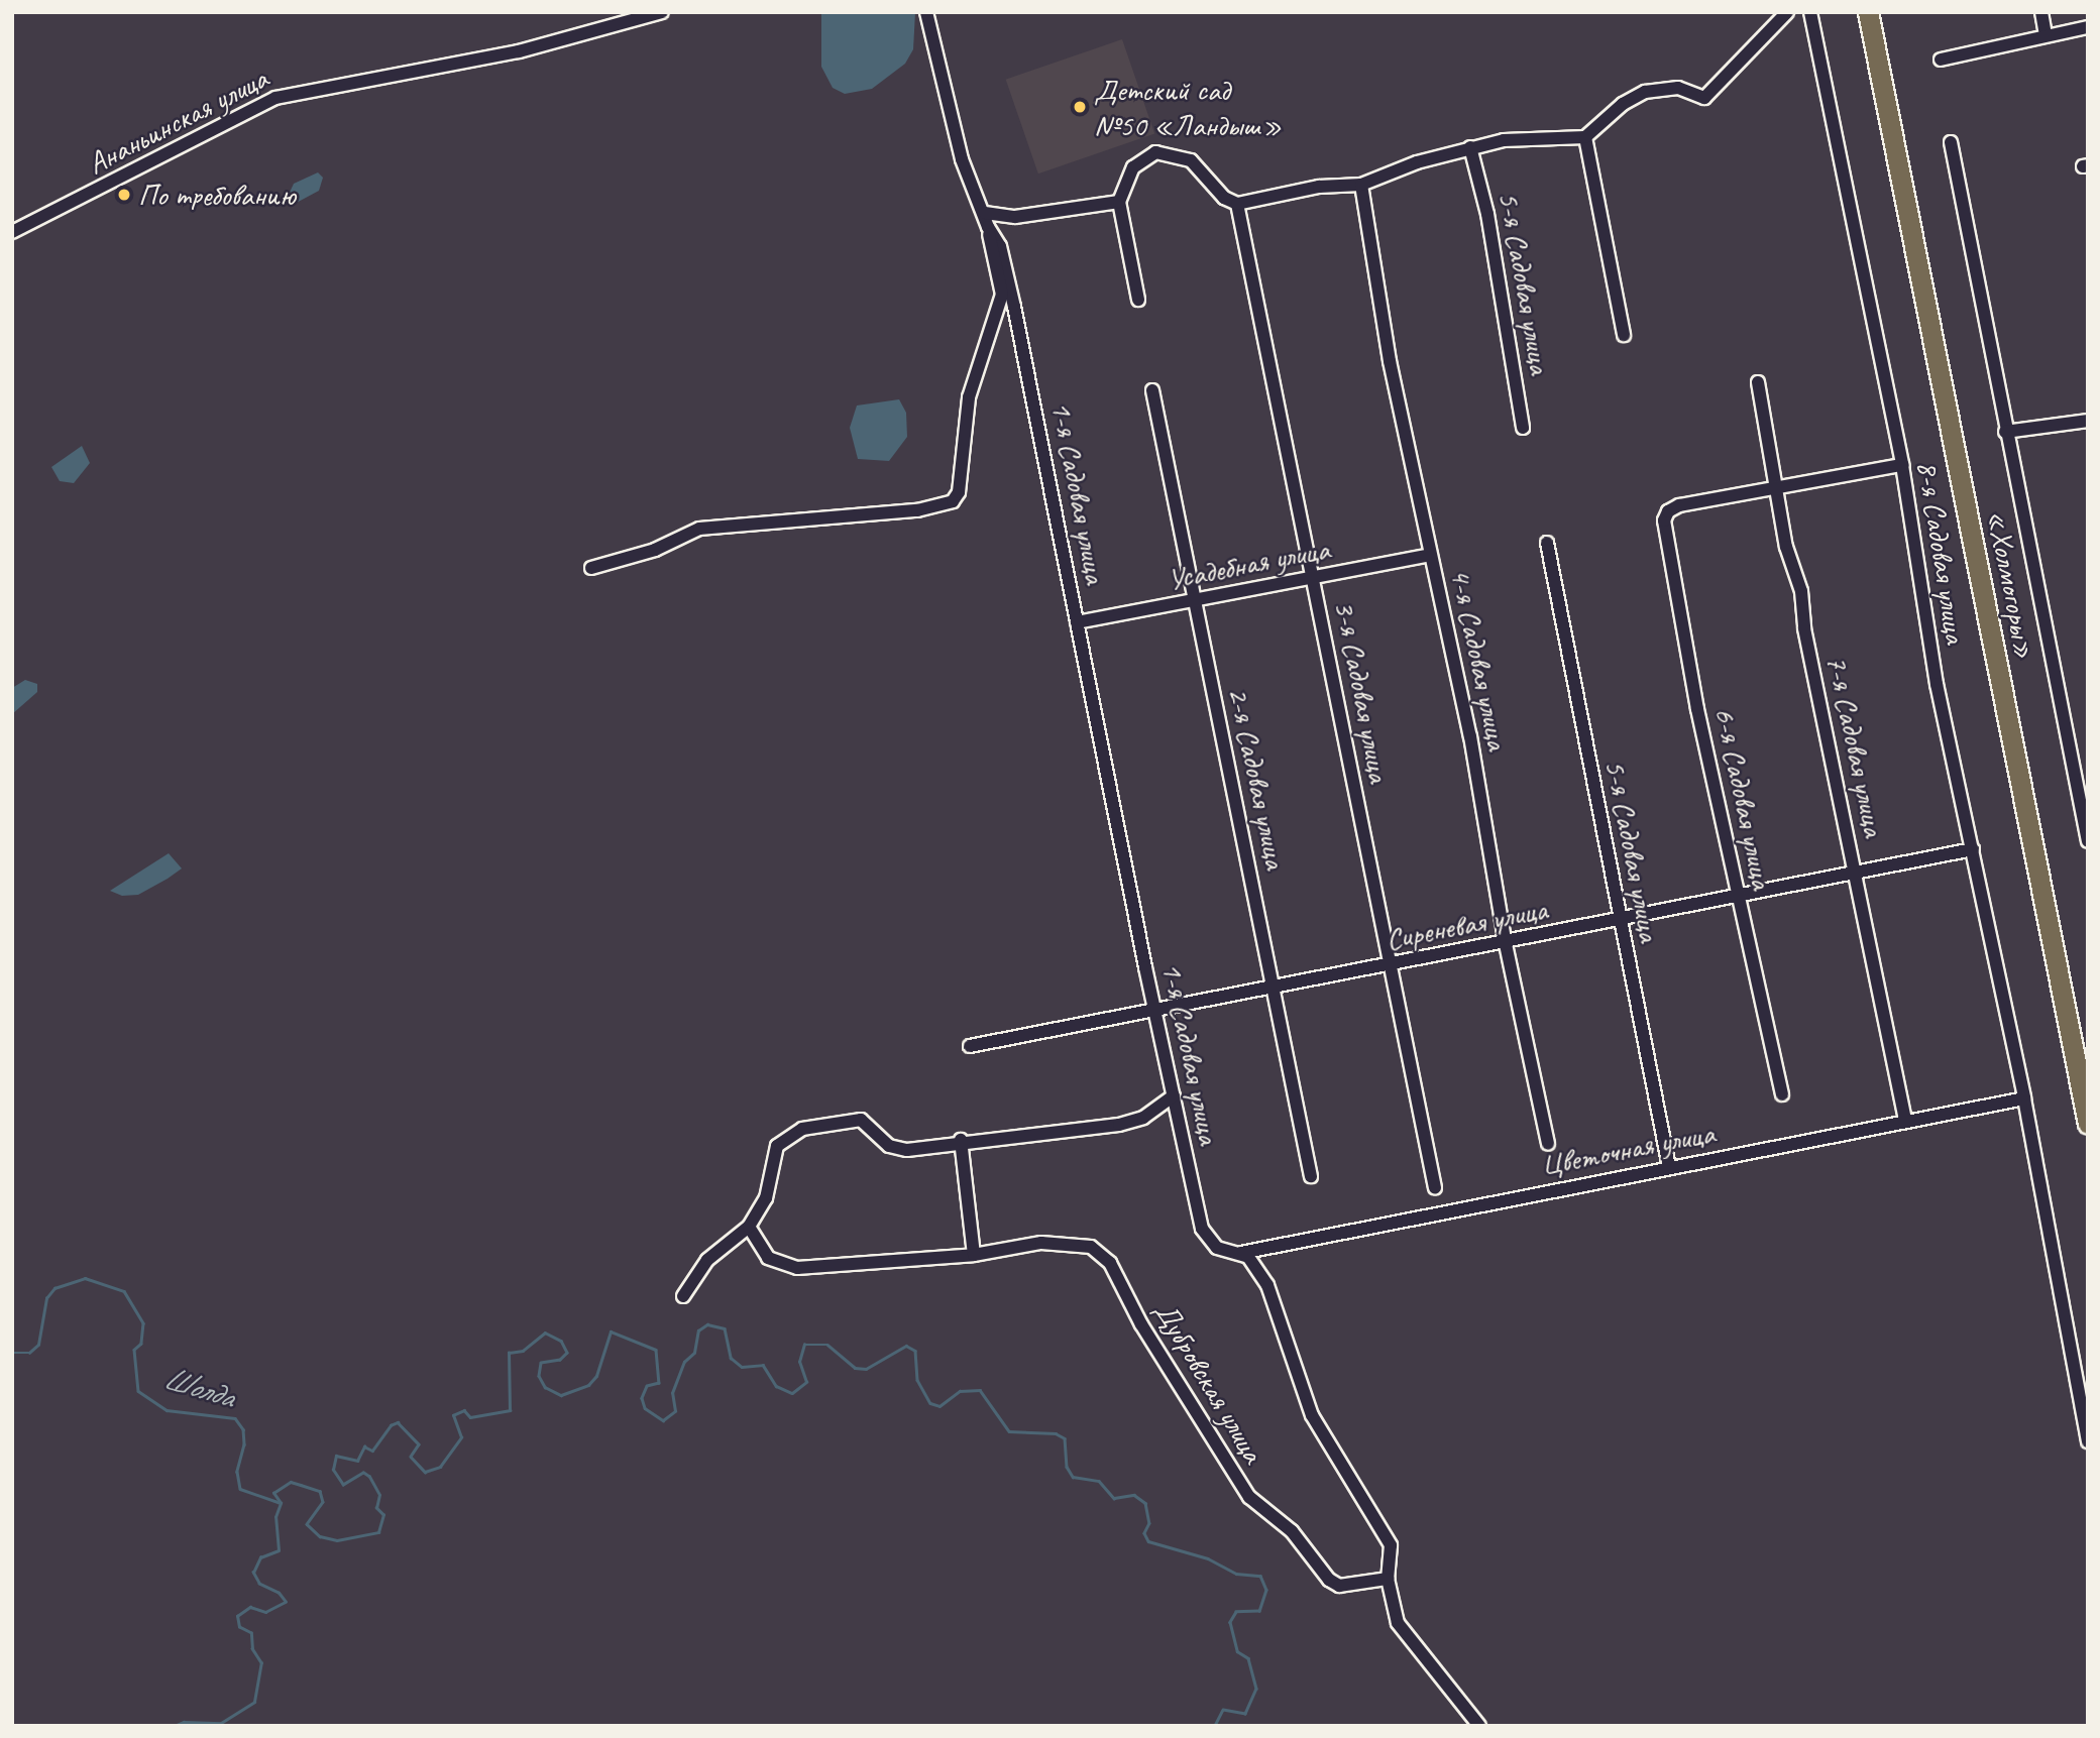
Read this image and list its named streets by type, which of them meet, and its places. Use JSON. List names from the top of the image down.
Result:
{
  "streets": {
    "highway": ["«Холмогоры»"],
    "street": [
      "Ананьинская улица",
      "5-я Садовая улица",
      "1-я Садовая улица",
      "8-я Садовая улица",
      "Усадебная улица",
      "4-я Садовая улица",
      "3-я Садовая улица",
      "7-я Садовая улица",
      "2-я Садовая улица",
      "6-я Садовая улица",
      "Сиреневая улица",
      "Цветочная улица",
      "Дубровская улица"
    ]
  },
  "crossings": [
    ["5-я Садовая улица", "Сиреневая улица"],
    ["5-я Садовая улица", "Цветочная улица"],
    ["1-я Садовая улица", "Усадебная улица"],
    ["1-я Садовая улица", "Сиреневая улица"],
    ["1-я Садовая улица", "Цветочная улица"],
    ["1-я Садовая улица", "Дубровская улица"],
    ["8-я Садовая улица", "Сиреневая улица"],
    ["8-я Садовая улица", "Цветочная улица"],
    ["Усадебная улица", "4-я Садовая улица"],
    ["Усадебная улица", "3-я Садовая улица"],
    ["Усадебная улица", "2-я Садовая улица"],
    ["4-я Садовая улица", "Сиреневая улица"],
    ["3-я Садовая улица", "Сиреневая улица"],
    ["7-я Садовая улица", "6-я Садовая улица"],
    ["7-я Садовая улица", "Сиреневая улица"],
    ["7-я Садовая улица", "Цветочная улица"],
    ["2-я Садовая улица", "Сиреневая улица"],
    ["6-я Садовая улица", "Сиреневая улица"]
  ],
  "water": ["Шолда"],
  "places": ["Детский сад №50 «Ландыш»", "По требованию"]
}
